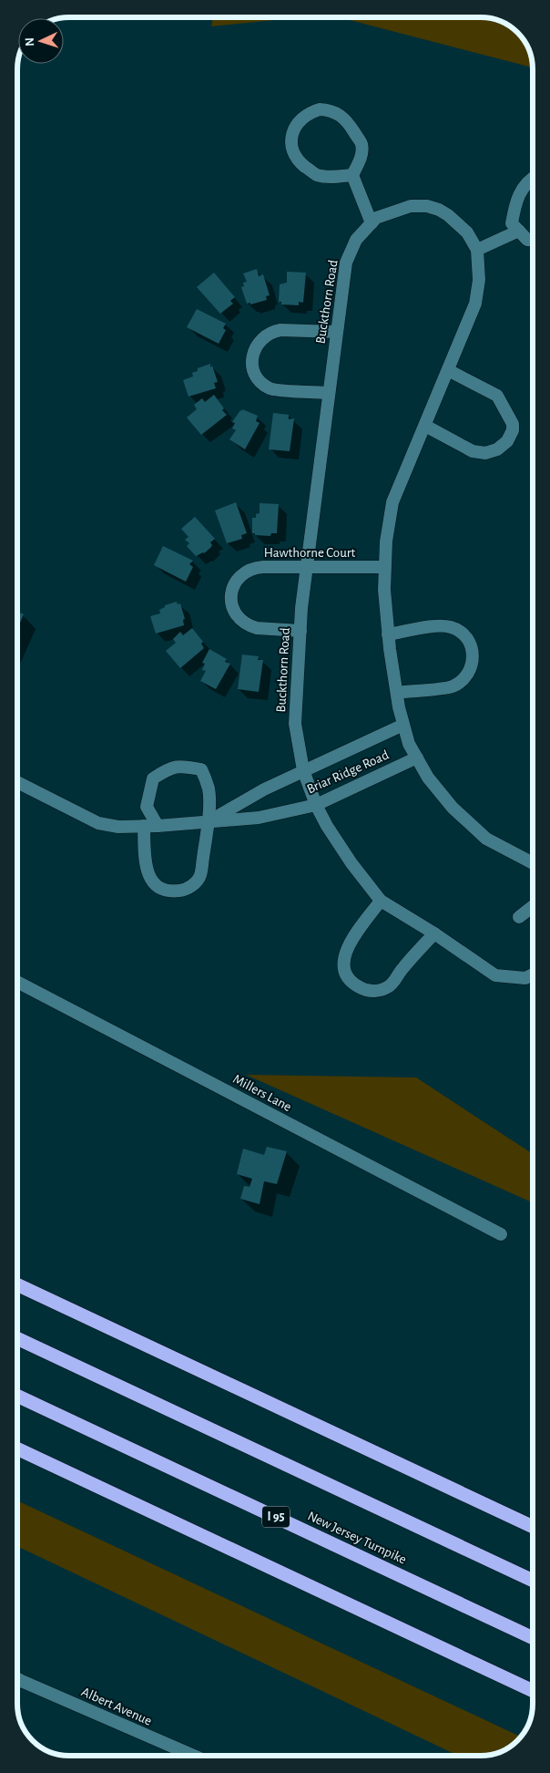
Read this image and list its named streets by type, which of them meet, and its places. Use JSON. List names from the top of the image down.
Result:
{
  "streets": {
    "highway": ["I 95", "New Jersey Turnpike"],
    "street": [
      "Buckthorn Road",
      "Hawthorne Court",
      "Briar Ridge Road",
      "Millers Lane",
      "Albert Avenue"
    ]
  },
  "crossings": [
    ["Buckthorn Road", "Hawthorne Court"],
    ["Buckthorn Road", "Briar Ridge Road"]
  ],
  "north": "left"
}
